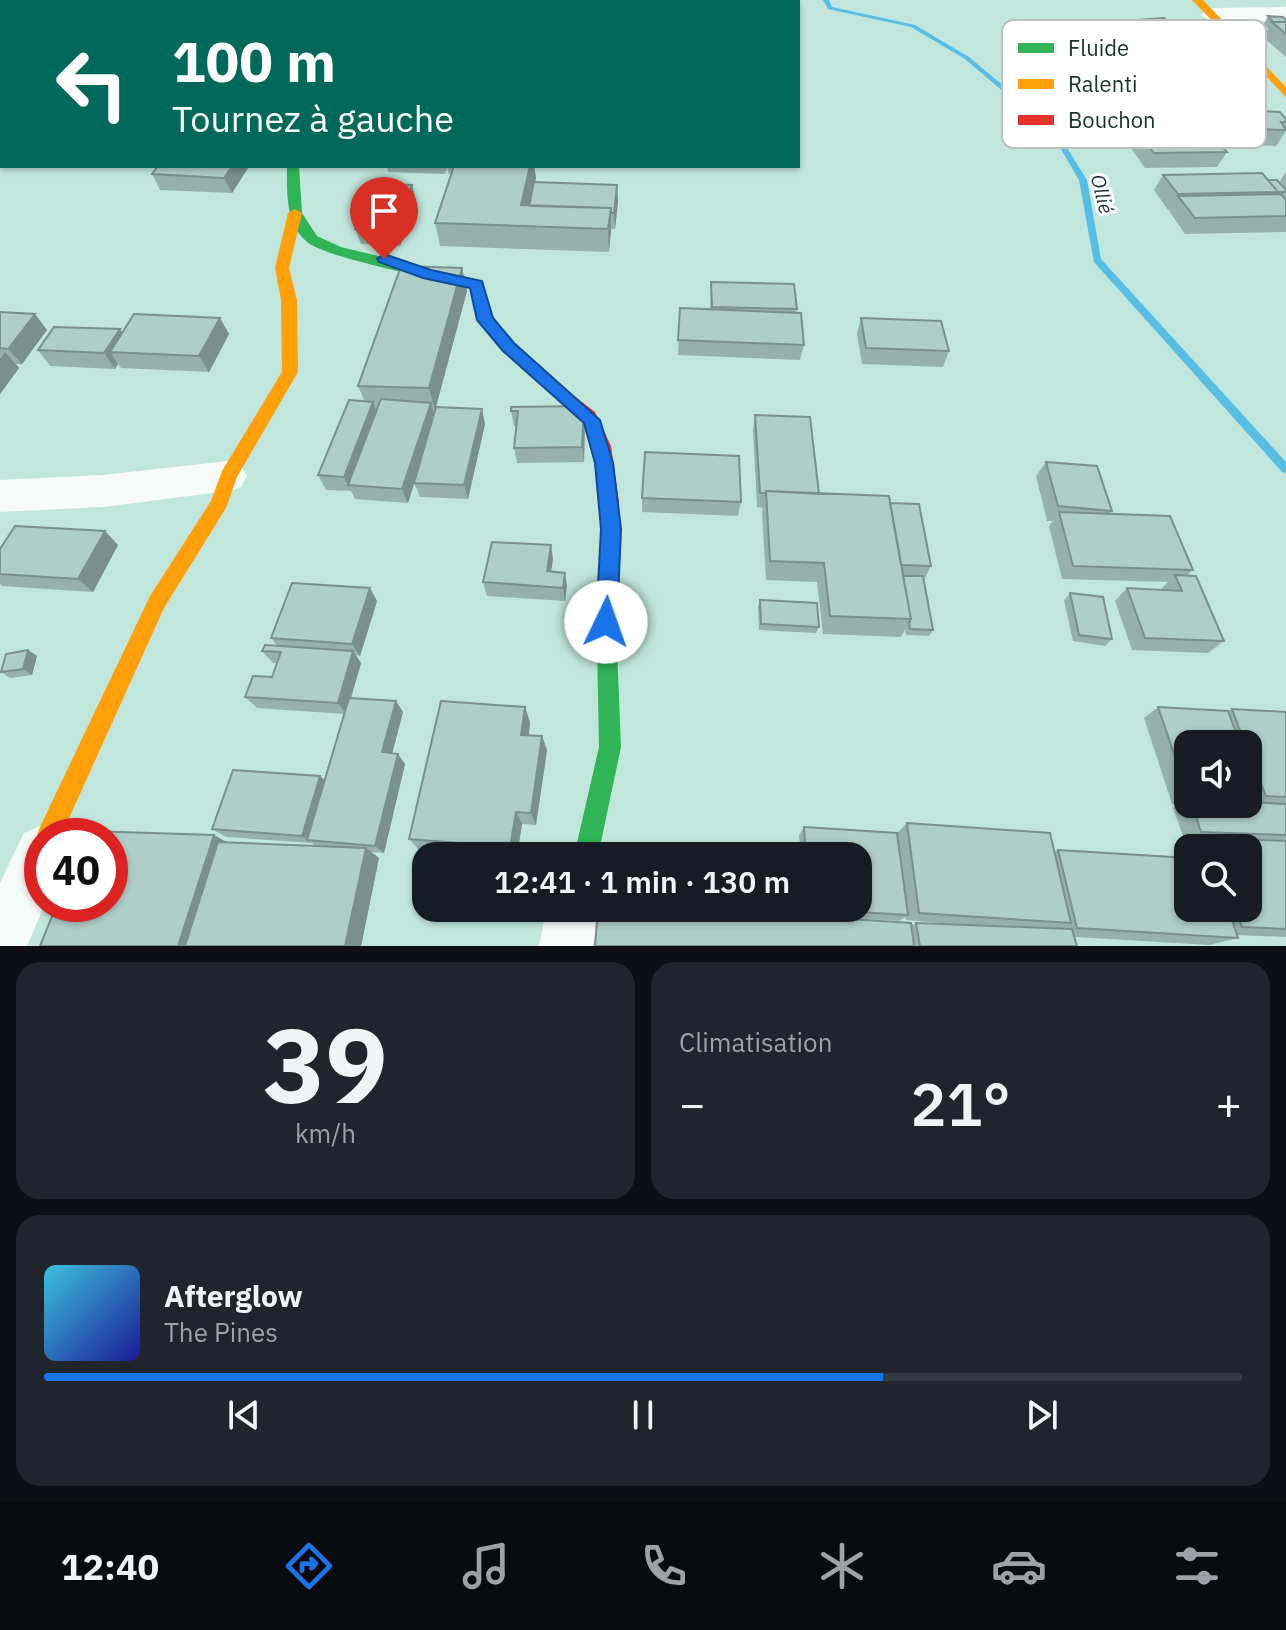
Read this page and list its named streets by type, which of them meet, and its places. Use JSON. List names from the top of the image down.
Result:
{
  "water": ["Ollié"],
  "legend": ["Fluide", "Ralenti", "Bouchon"],
  "page": {
    "turn": ["100 m", "Tournez à gauche"],
    "limit": "40",
    "trip": "12:41 · 1 min · 130 m",
    "tile": [
      ["39", "km/h"],
      "Climatisation"
    ],
    "heat": ["−", "21°", "+"],
    "song": ["Afterglow", "The Pines"],
    "tabs": "12:40"
  }
}
